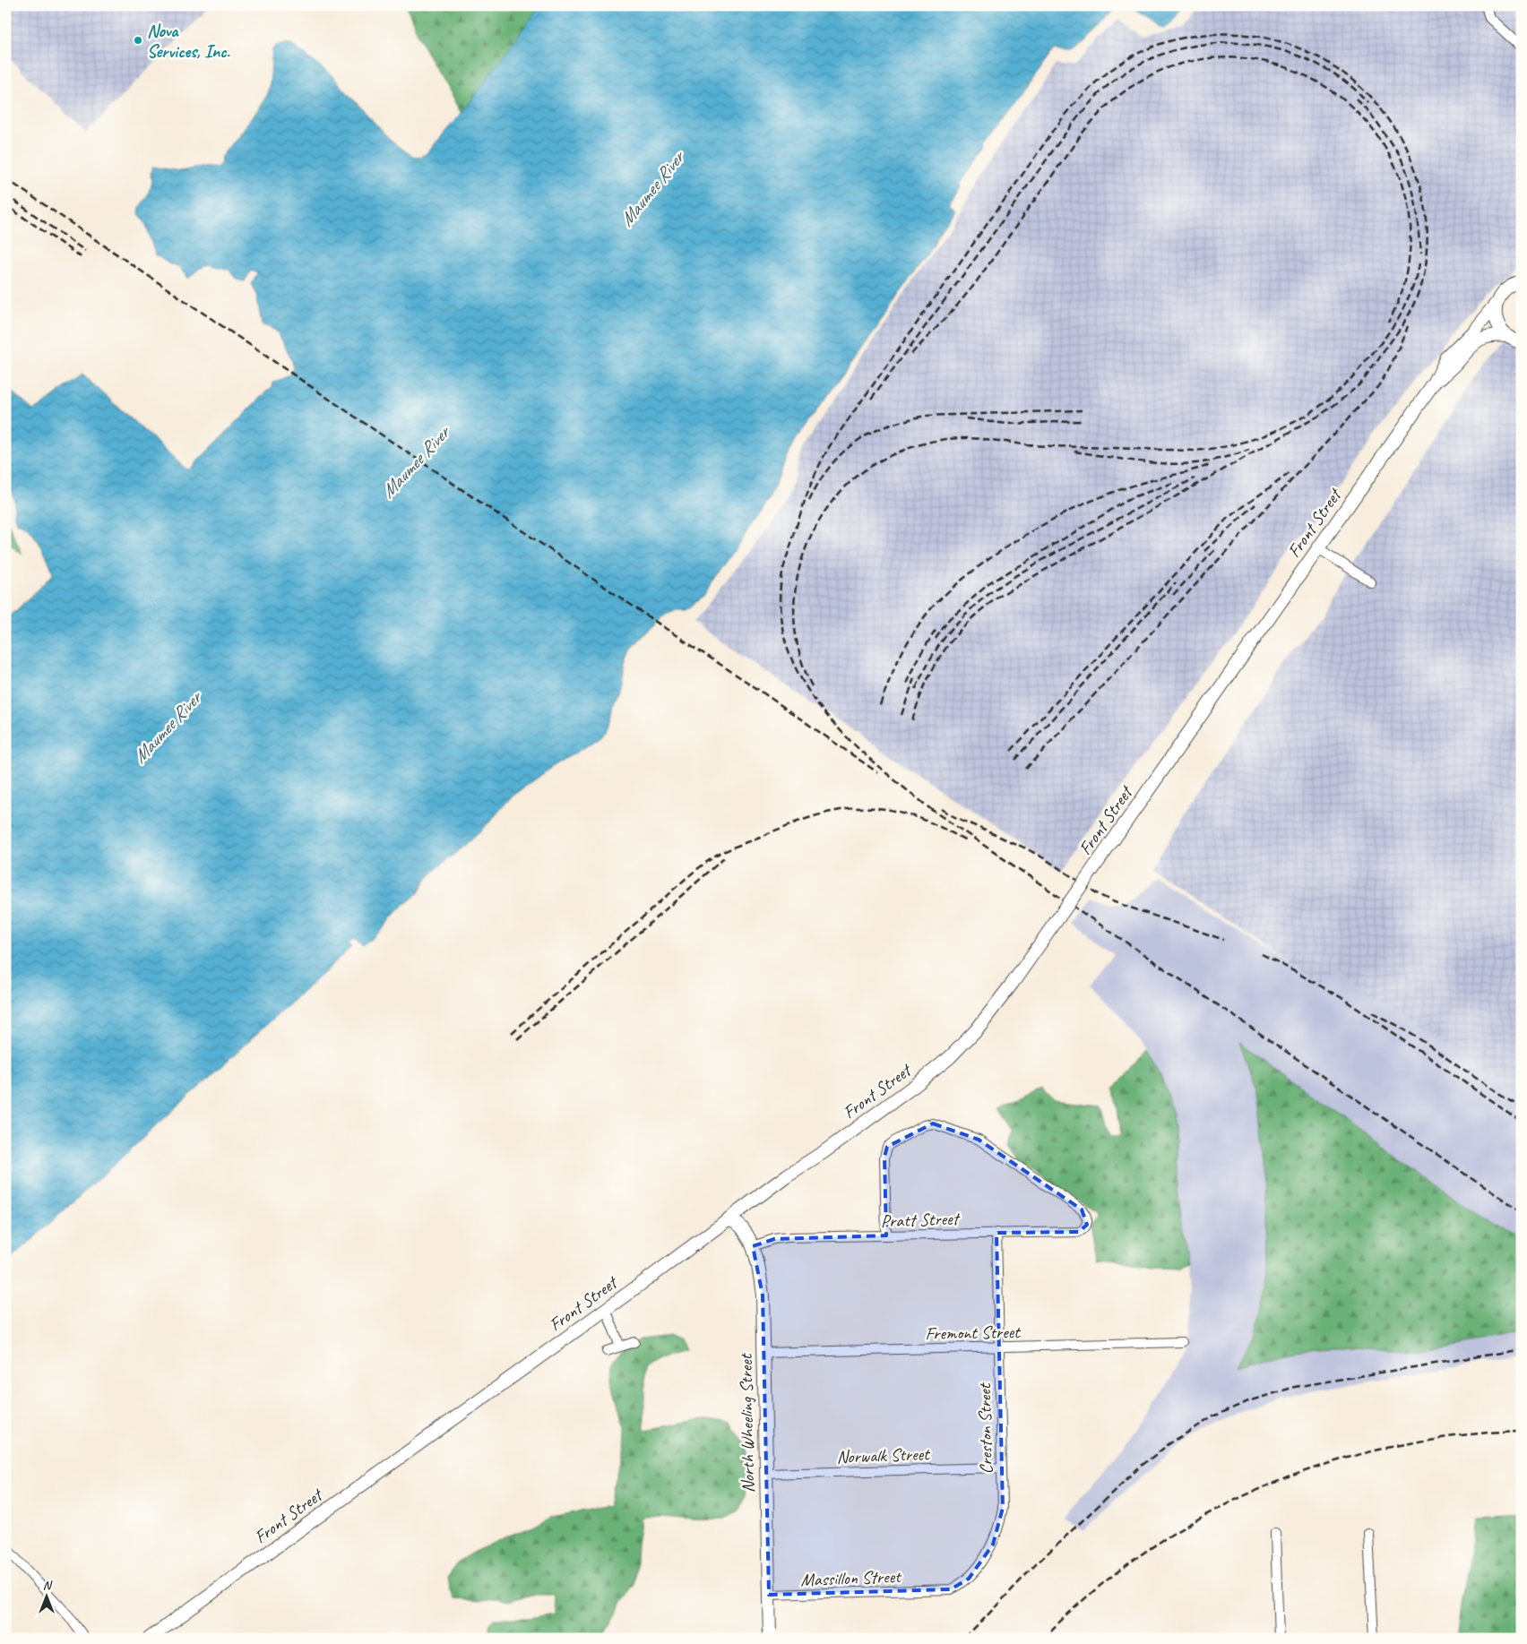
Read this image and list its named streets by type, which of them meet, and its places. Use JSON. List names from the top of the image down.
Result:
{
  "streets": {
    "street": [
      "Front Street",
      "Pratt Street",
      "Fremont Street",
      "North Wheeling Street",
      "Creston Street",
      "Norwalk Street",
      "Massillon Street"
    ]
  },
  "crossings": [
    ["Front Street", "North Wheeling Street"],
    ["Pratt Street", "North Wheeling Street"],
    ["Pratt Street", "Creston Street"],
    ["Fremont Street", "North Wheeling Street"],
    ["Fremont Street", "Creston Street"],
    ["North Wheeling Street", "Norwalk Street"],
    ["North Wheeling Street", "Massillon Street"],
    ["Creston Street", "Norwalk Street"],
    ["Creston Street", "Massillon Street"]
  ],
  "water": ["Maumee River"],
  "places": ["Nova Services, Inc."],
  "north": "top"
}
